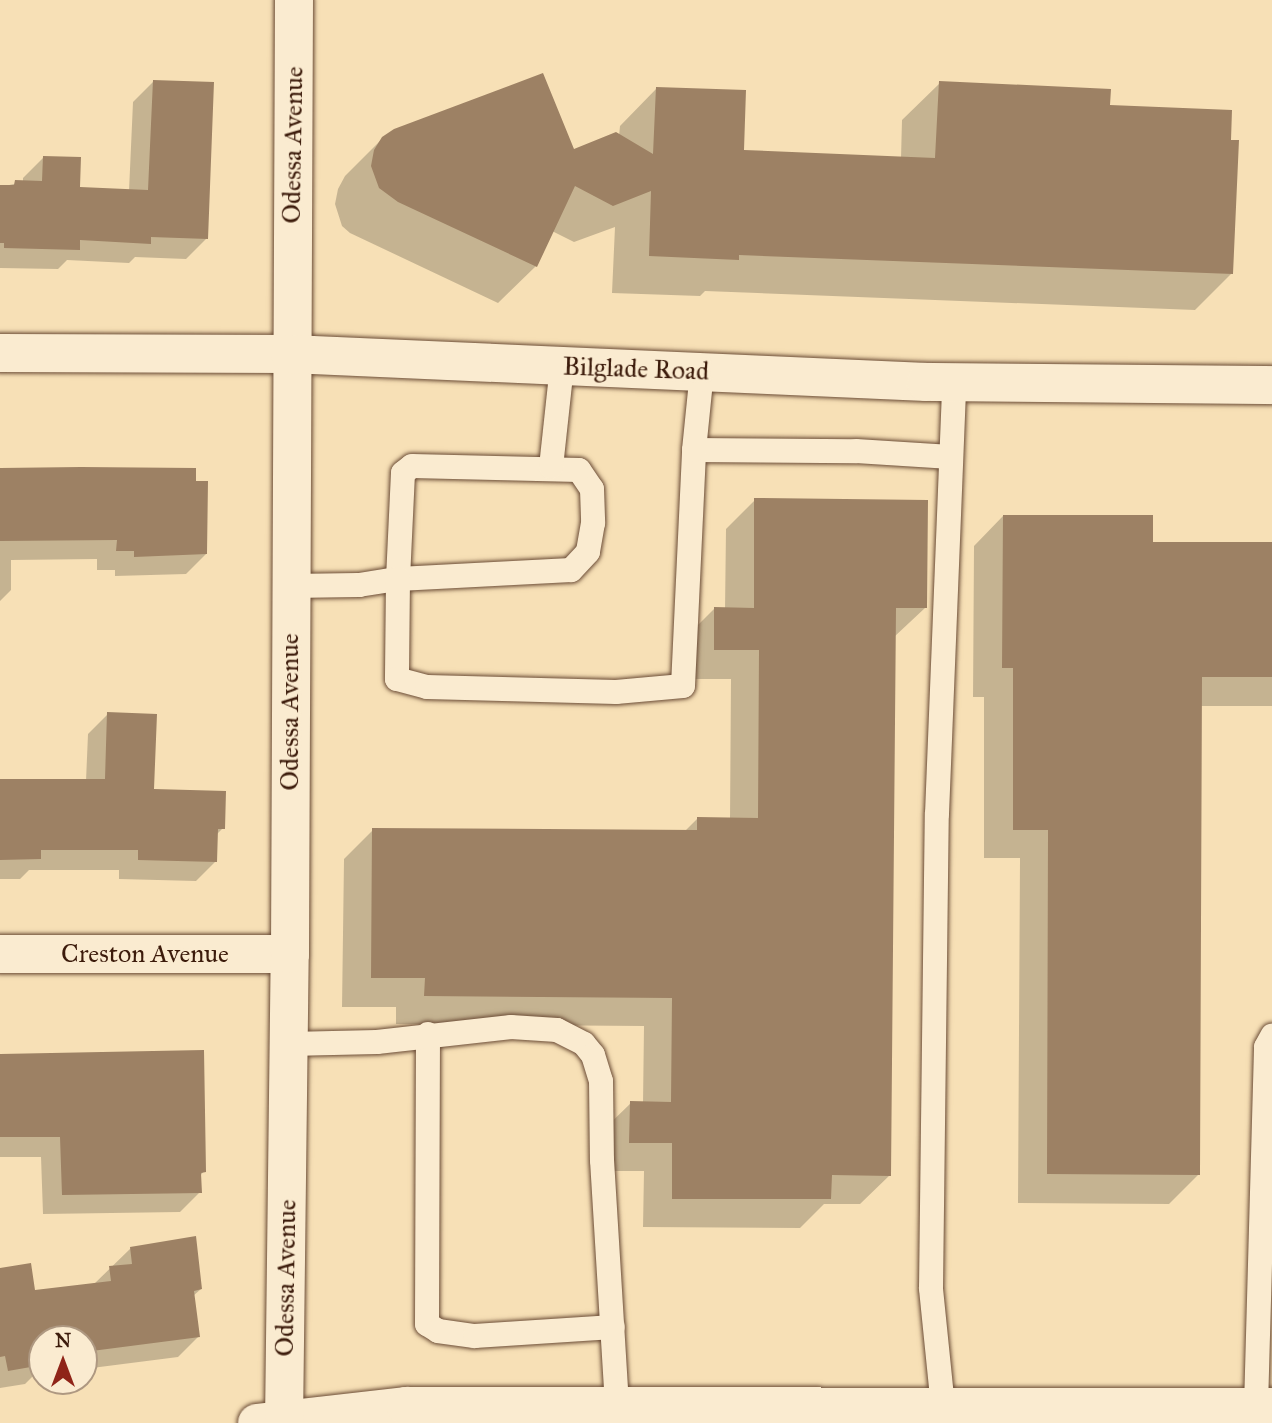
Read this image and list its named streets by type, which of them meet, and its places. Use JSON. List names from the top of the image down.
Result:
{
  "streets": {
    "street": ["Odessa Avenue", "Bilglade Road", "Creston Avenue"]
  },
  "crossings": [
    ["Odessa Avenue", "Bilglade Road"],
    ["Odessa Avenue", "Creston Avenue"]
  ],
  "north": "top"
}
